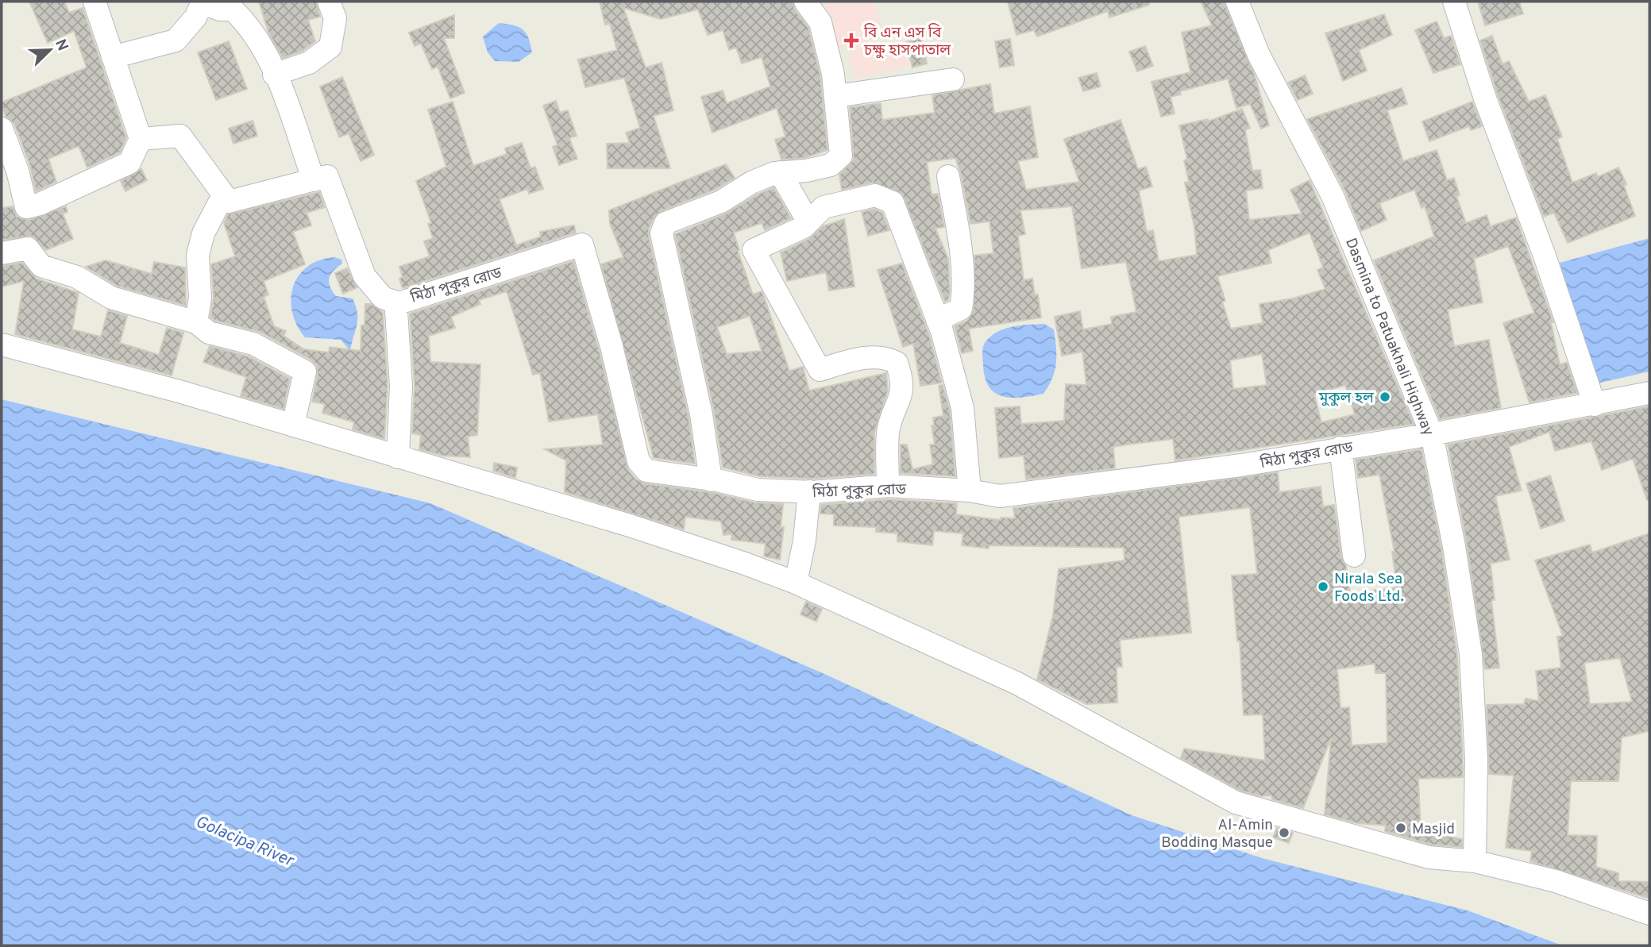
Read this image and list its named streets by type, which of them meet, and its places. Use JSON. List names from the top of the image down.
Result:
{
  "streets": {
    "street": ["মিঠা পুকুর রোড", "Dasmina to Patuakhali Highway"]
  },
  "crossings": [
    ["মিঠা পুকুর রোড", "Dasmina to Patuakhali Highway"]
  ],
  "water": ["Golacipa River"],
  "places": {
    "health": ["বি এন এস বি চক্ষু হাসপাতাল"],
    "other": [
      "মুকুল হল",
      "Nirala Sea Foods Ltd.",
      "Masjid",
      "Al-Amin Bodding Masque"
    ]
  },
  "north": "top right"
}
